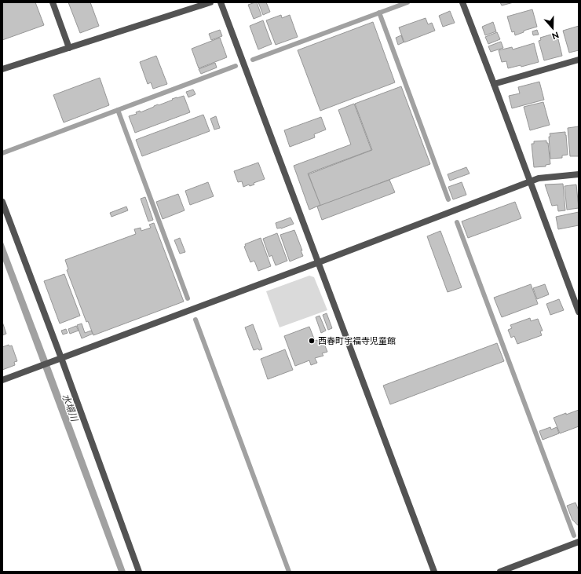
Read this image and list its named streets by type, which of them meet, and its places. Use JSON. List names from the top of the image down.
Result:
{
  "water": ["水場川"],
  "places": ["西春町宇福寺児童館"],
  "north": "bottom"
}
